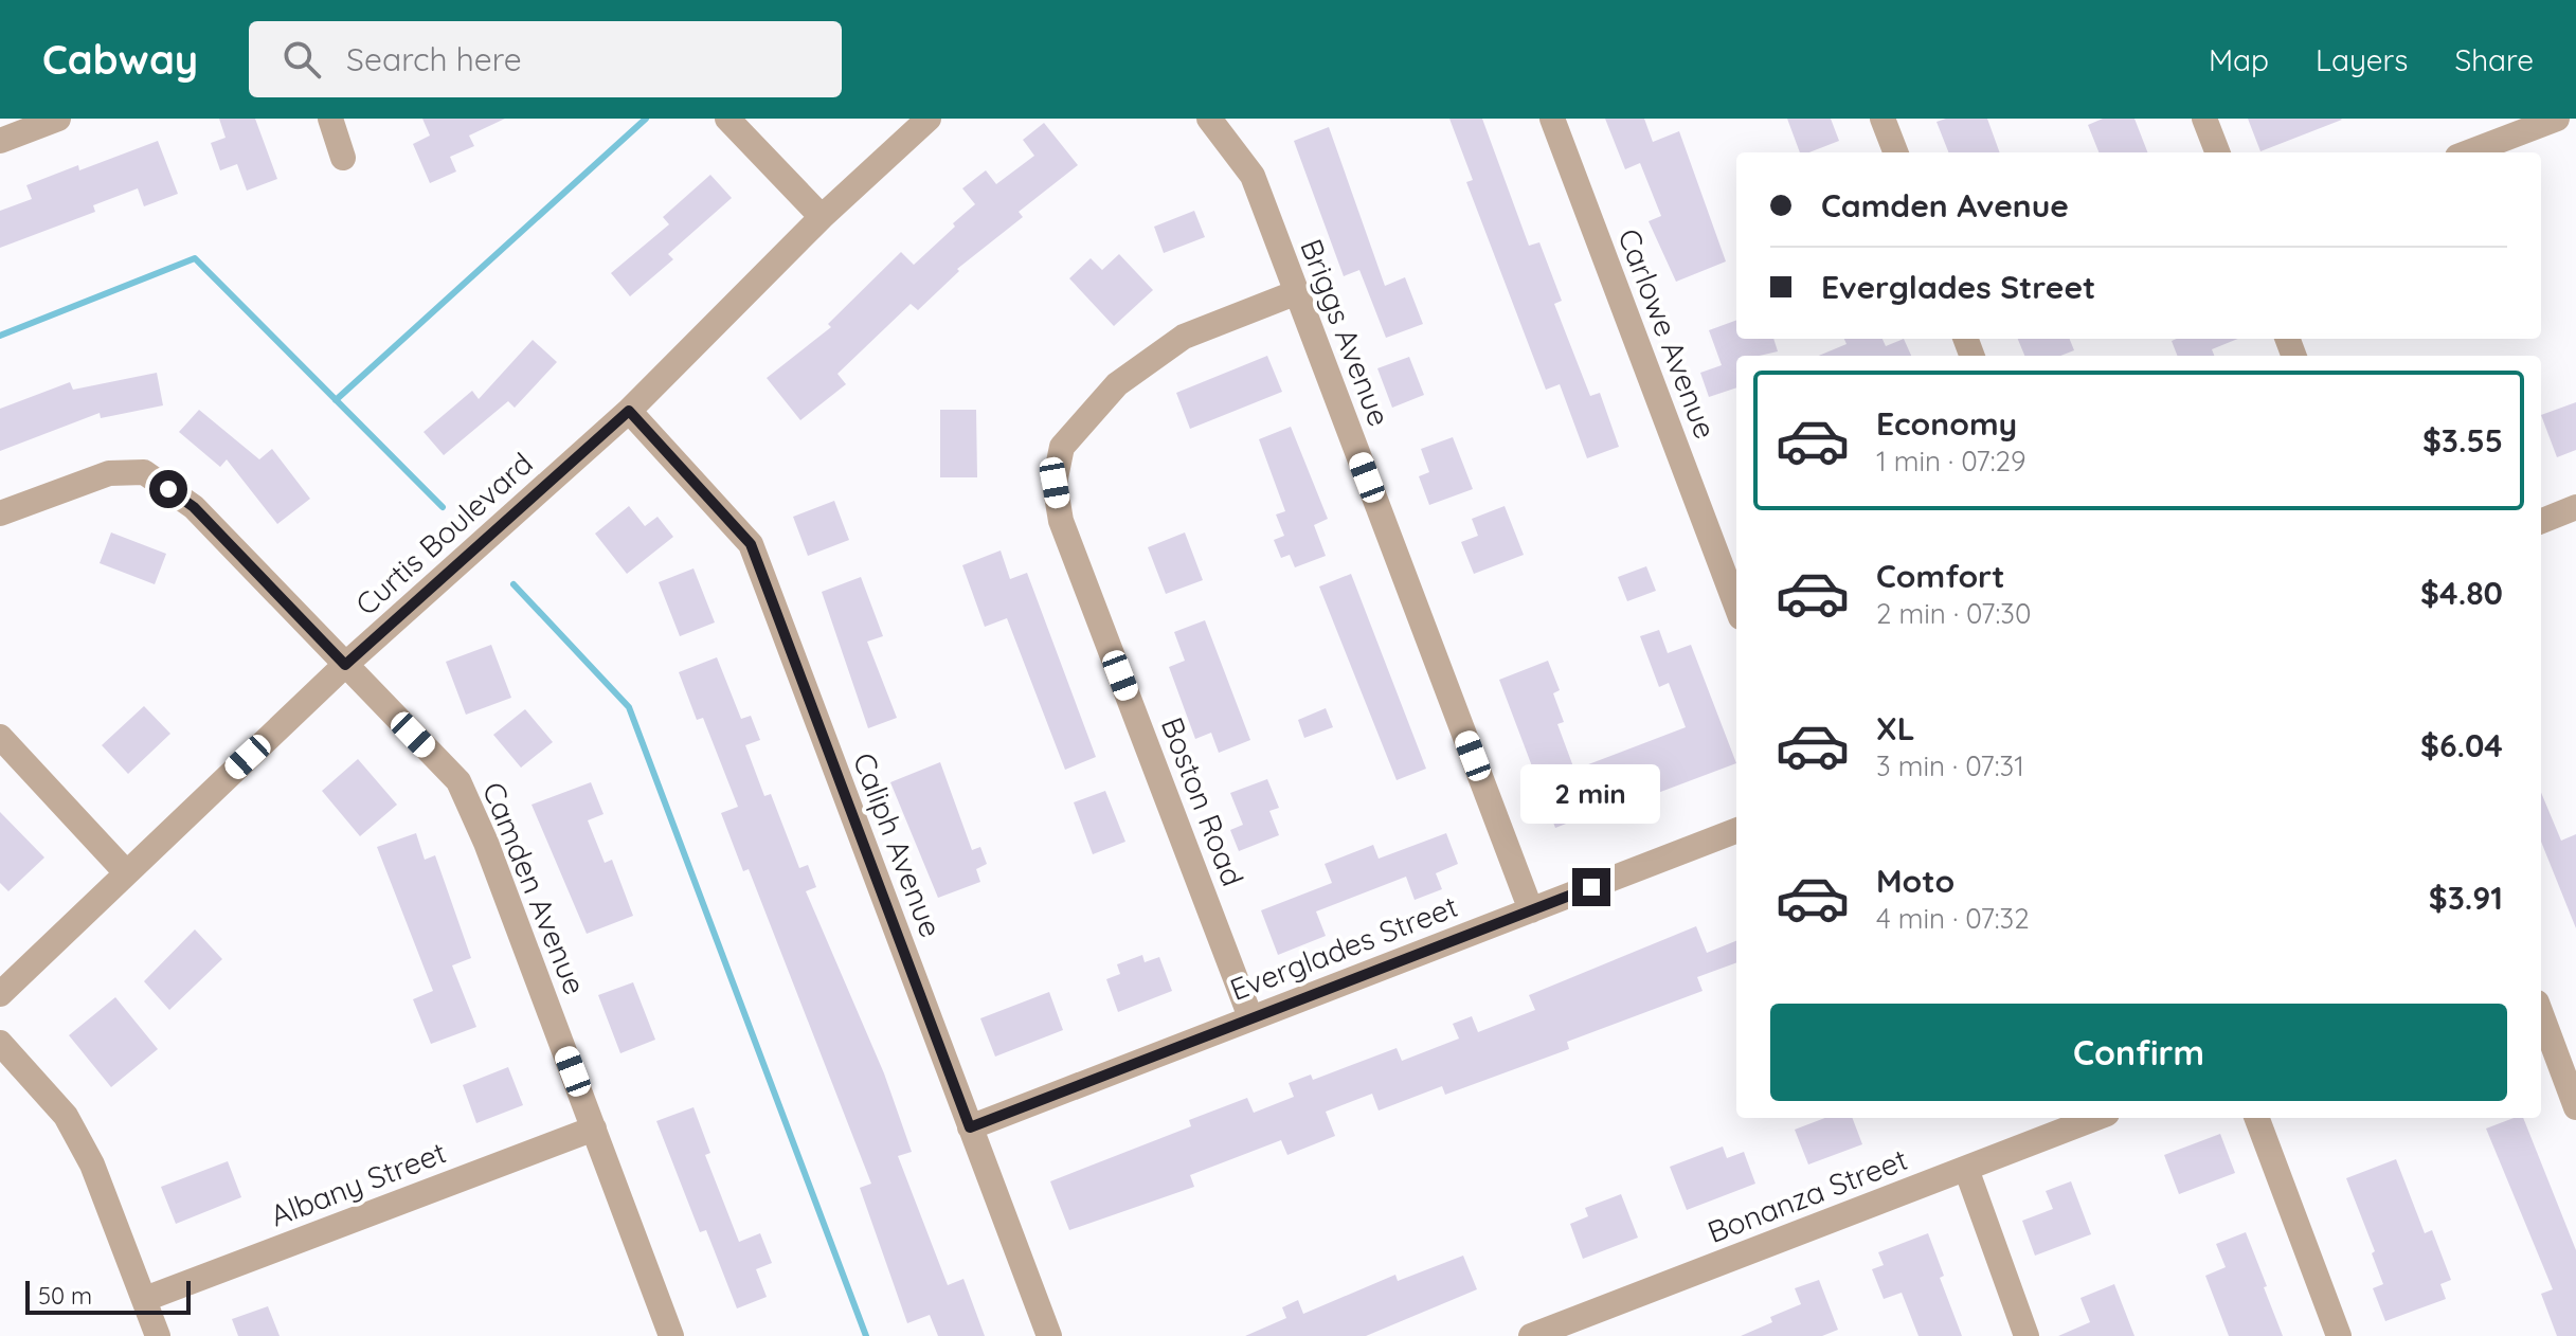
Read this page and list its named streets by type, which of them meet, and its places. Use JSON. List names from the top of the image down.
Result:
{
  "streets": {
    "street": [
      "Briggs Avenue",
      "Carlowe Avenue",
      "Curtis Boulevard",
      "Boston Road",
      "Caliph Avenue",
      "Camden Avenue",
      "Everglades Street",
      "Albany Street",
      "Bonanza Street"
    ]
  },
  "crossings": [
    ["Briggs Avenue", "Boston Road"],
    ["Briggs Avenue", "Everglades Street"],
    ["Curtis Boulevard", "Caliph Avenue"],
    ["Curtis Boulevard", "Camden Avenue"],
    ["Boston Road", "Everglades Street"],
    ["Caliph Avenue", "Everglades Street"],
    ["Camden Avenue", "Albany Street"]
  ],
  "scale_bar": "50 m",
  "page": {
    "header": "Cabway",
    "search": "Search here",
    "nav": ["Map", "Layers", "Share"],
    "banner": ["Camden Avenue", "Everglades Street"],
    "list": [
      {
        "name": "Economy",
        "note": "1 min · 07:29",
        "value": "$3.55"
      },
      {
        "name": "Comfort",
        "note": "2 min · 07:30",
        "value": "$4.80"
      },
      {
        "name": "XL",
        "note": "3 min · 07:31",
        "value": "$6.04"
      },
      {
        "name": "Moto",
        "note": "4 min · 07:32",
        "value": "$3.91"
      }
    ],
    "bubble": "2 min",
    "buttons": "Confirm",
    "scale": "50 m"
  }
}
